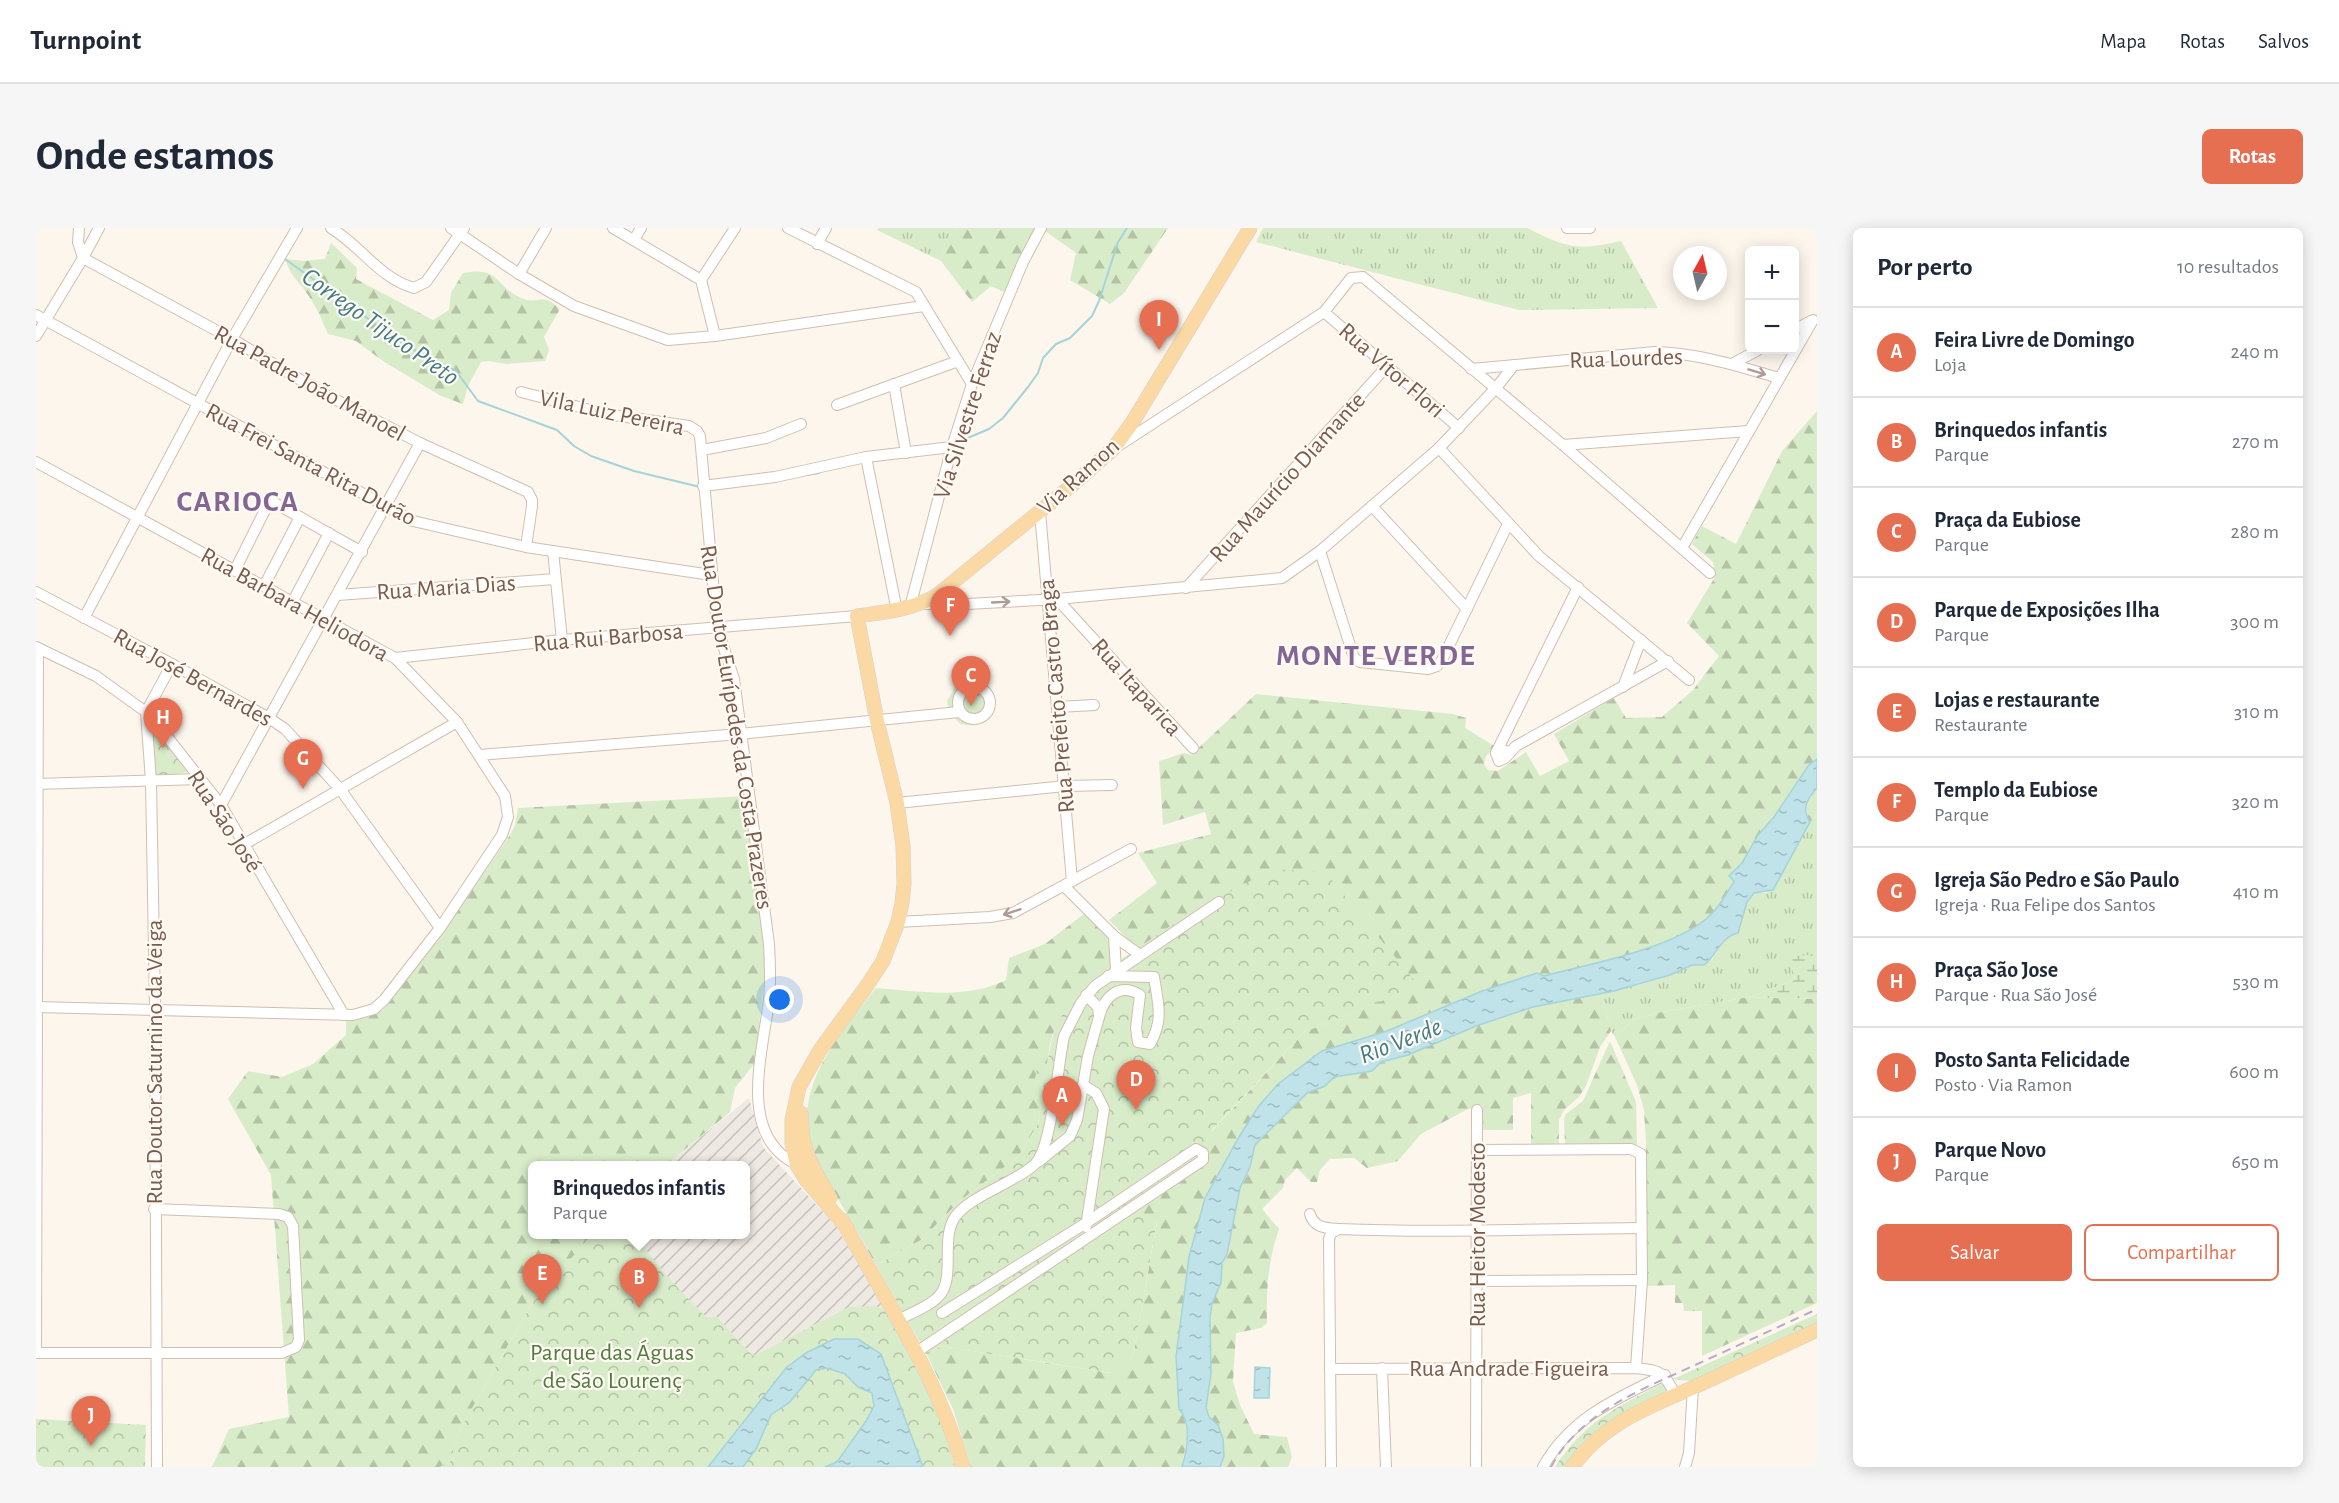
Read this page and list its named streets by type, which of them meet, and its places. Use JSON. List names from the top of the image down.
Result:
{
  "streets": {
    "main road": ["Via Ramon"],
    "street": [
      "Rua Lourdes",
      "Rua Vítor Flori",
      "Rua Padre João Manoel",
      "Vila Luiz Pereira",
      "Via Silvestre Ferraz",
      "Rua Frei Santa Rita Durão",
      "Rua Maurício Diamante",
      "Rua Maria Dias",
      "Rua Barbara Heliodora",
      "Rua Rui Barbosa",
      "Rua José Bernardes",
      "Rua Itaparica",
      "Rua Prefeito Castro Braga",
      "Rua Doutor Eurípedes da Costa Prazeres",
      "Rua São José",
      "Rua Doutor Saturnino da Veiga",
      "Rua Heitor Modesto",
      "Rua Andrade Figueira"
    ]
  },
  "crossings": [
    ["Rua Vítor Flori", "Rua Maurício Diamante"],
    ["Rua Padre João Manoel", "Rua Frei Santa Rita Durão"],
    ["Vila Luiz Pereira", "Rua Doutor Eurípedes da Costa Prazeres"],
    ["Via Silvestre Ferraz", "Via Ramon"],
    ["Rua Frei Santa Rita Durão", "Rua Doutor Eurípedes da Costa Prazeres"],
    ["Via Ramon", "Rua Rui Barbosa"],
    ["Via Ramon", "Rua Prefeito Castro Braga"],
    ["Rua Barbara Heliodora", "Rua Rui Barbosa"],
    ["Rua Barbara Heliodora", "Rua José Bernardes"],
    ["Rua Rui Barbosa", "Rua Doutor Eurípedes da Costa Prazeres"],
    ["Rua Itaparica", "Rua Prefeito Castro Braga"],
    ["Rua São José", "Rua Doutor Saturnino da Veiga"],
    ["Rua Heitor Modesto", "Rua Andrade Figueira"]
  ],
  "districts": ["CARIOCA", "MONTE VERDE"],
  "water": ["Corrego Tijuco Preto", "Rio Verde"],
  "parks": ["Parque das Águas de São Lourenç"],
  "north": "top",
  "page": {
    "header": "Turnpoint",
    "nav": ["Mapa", "Rotas", "Salvos"],
    "buttons": [
      "Rotas",
      ["Salvar", "Compartilhar"]
    ],
    "title": "Onde estamos",
    "heading": ["Por perto", "10 resultados"],
    "map_buttons": ["+", "−"],
    "pins": [
      "I",
      "F",
      "C",
      "H",
      "G",
      "D",
      "A",
      "E",
      "B",
      "J"
    ],
    "list": [
      {
        "mark": "A",
        "name": "Feira Livre de Domingo",
        "note": "Loja",
        "value": "240 m"
      },
      {
        "mark": "B",
        "name": "Brinquedos infantis",
        "note": "Parque",
        "value": "270 m"
      },
      {
        "mark": "C",
        "name": "Praça da Eubiose",
        "note": "Parque",
        "value": "280 m"
      },
      {
        "mark": "D",
        "name": "Parque de Exposições Ilha",
        "note": "Parque",
        "value": "300 m"
      },
      {
        "mark": "E",
        "name": "Lojas e restaurante",
        "note": "Restaurante",
        "value": "310 m"
      },
      {
        "mark": "F",
        "name": "Templo da Eubiose",
        "note": "Parque",
        "value": "320 m"
      },
      {
        "mark": "G",
        "name": "Igreja São Pedro e São Paulo",
        "note": "Igreja · Rua Felipe dos Santos",
        "value": "410 m"
      },
      {
        "mark": "H",
        "name": "Praça São Jose",
        "note": "Parque · Rua São José",
        "value": "530 m"
      },
      {
        "mark": "I",
        "name": "Posto Santa Felicidade",
        "note": "Posto · Via Ramon",
        "value": "600 m"
      },
      {
        "mark": "J",
        "name": "Parque Novo",
        "note": "Parque",
        "value": "650 m"
      }
    ],
    "popup": ["Brinquedos infantis", "Parque"]
  }
}
